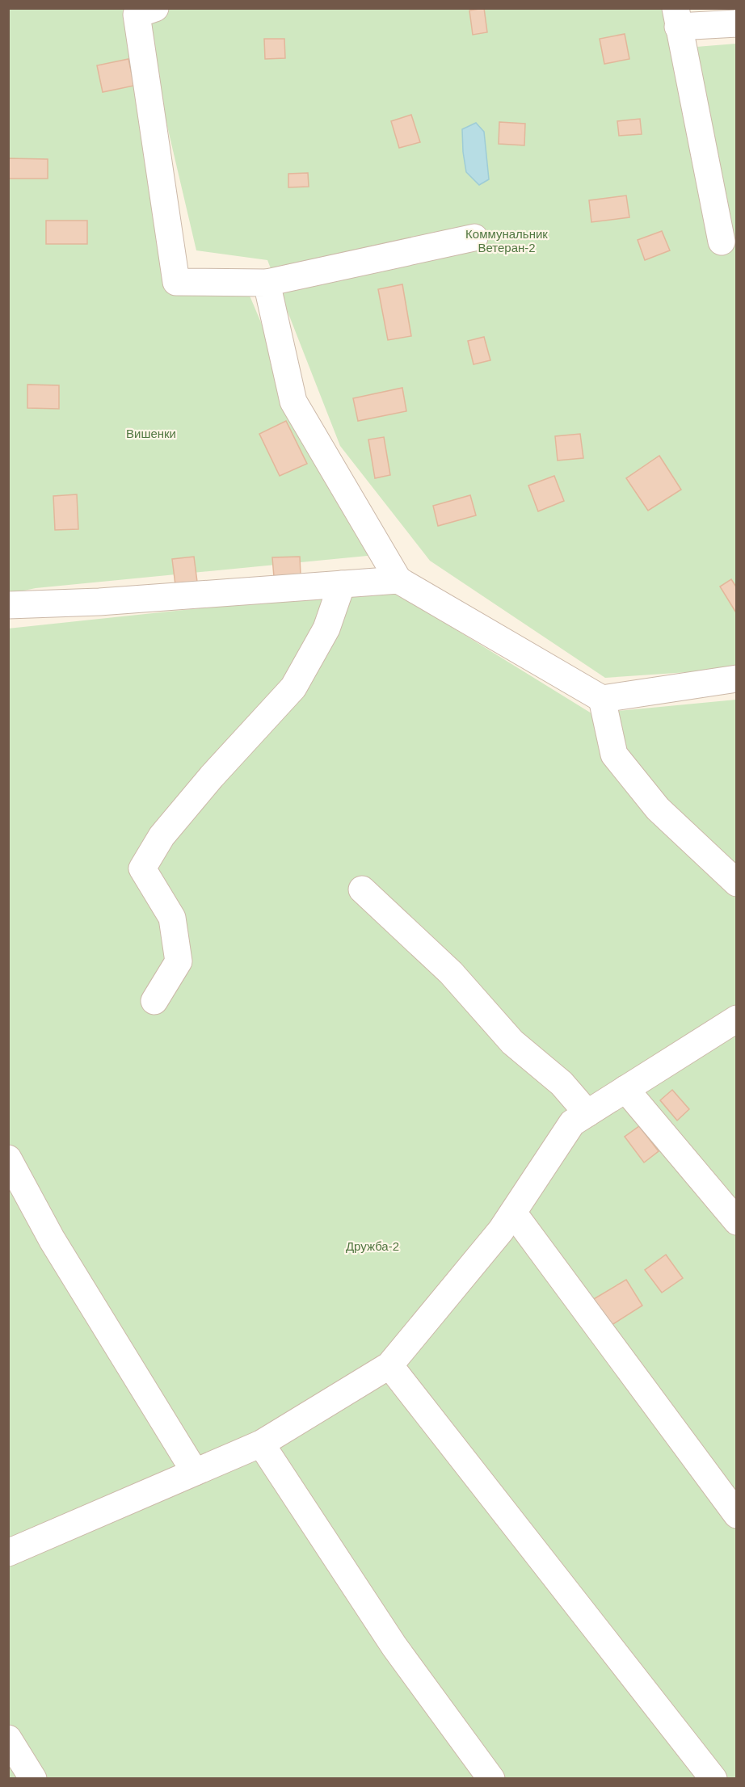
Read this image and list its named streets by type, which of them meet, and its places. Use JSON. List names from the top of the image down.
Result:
{
  "parks": ["Коммунальник Ветеран-2", "Вишенки", "Дружба-2"]
}
